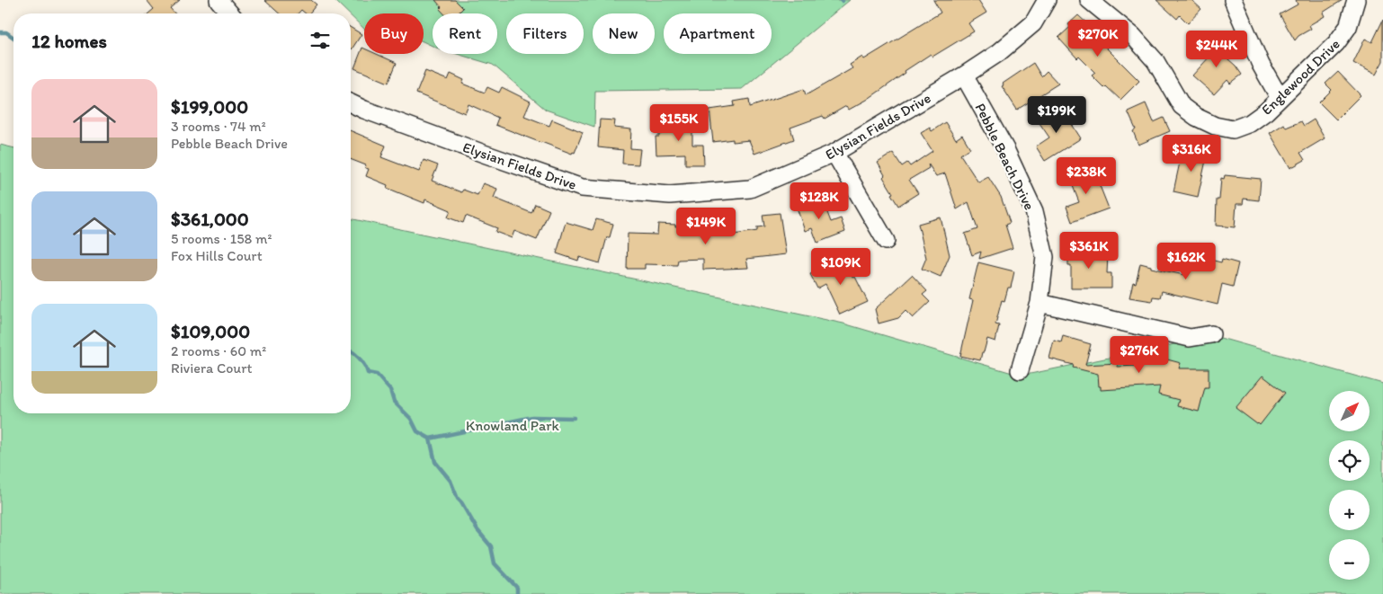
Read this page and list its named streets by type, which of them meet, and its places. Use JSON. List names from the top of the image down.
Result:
{
  "streets": {
    "street": ["Englewood Drive", "Elysian Fields Drive", "Pebble Beach Drive"]
  },
  "crossings": [
    ["Elysian Fields Drive", "Pebble Beach Drive"]
  ],
  "parks": ["Knowland Park"],
  "north": "top right",
  "page": {
    "chip": [
      "Buy",
      "Rent",
      "Filters",
      "New",
      "Apartment"
    ],
    "heading": "12 homes",
    "price": [
      "$270K",
      "$244K",
      "$199K",
      "$155K",
      "$316K",
      "$238K",
      "$128K",
      "$149K",
      "$361K",
      "$162K",
      "$109K",
      "$276K"
    ],
    "list": [
      {
        "name": "$199,000",
        "note": "3 rooms · 74 m² · Pebble Beach Drive"
      },
      {
        "name": "$361,000",
        "note": "5 rooms · 158 m² · Fox Hills Court"
      },
      {
        "name": "$109,000",
        "note": "2 rooms · 60 m² · Riviera Court"
      }
    ],
    "map_buttons": ["+", "−"]
  }
}
